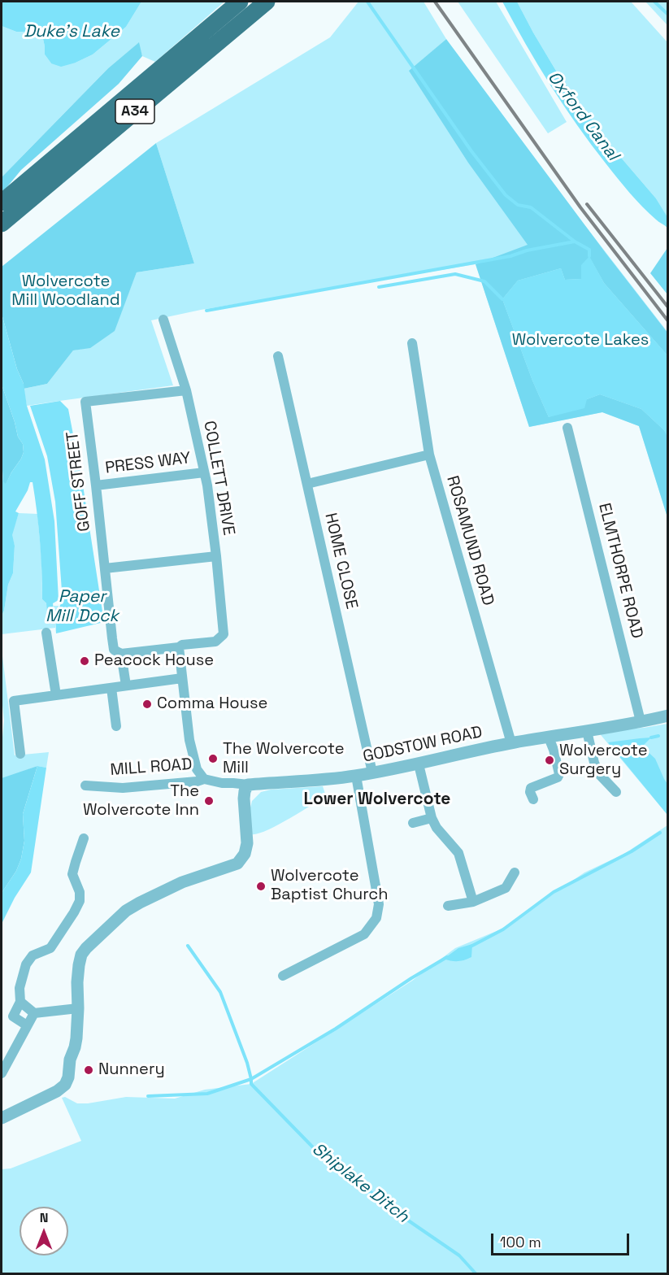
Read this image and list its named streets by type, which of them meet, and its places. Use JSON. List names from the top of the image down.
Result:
{
  "streets": {
    "highway": ["A34"],
    "street": [
      "PRESS WAY",
      "COLLETT DRIVE",
      "GOFF STREET",
      "ROSAMUND ROAD",
      "HOME CLOSE",
      "ELMTHORPE ROAD",
      "GODSTOW ROAD",
      "MILL ROAD"
    ]
  },
  "crossings": [
    ["PRESS WAY", "COLLETT DRIVE"],
    ["PRESS WAY", "GOFF STREET"],
    ["COLLETT DRIVE", "GOFF STREET"],
    ["ROSAMUND ROAD", "GODSTOW ROAD"],
    ["HOME CLOSE", "GODSTOW ROAD"],
    ["ELMTHORPE ROAD", "GODSTOW ROAD"],
    ["GODSTOW ROAD", "MILL ROAD"]
  ],
  "districts": ["Lower Wolvercote"],
  "water": [
    "Duke's Lake",
    "Oxford Canal",
    "Paper Mill Dock",
    "Shiplake Ditch"
  ],
  "parks": ["Wolvercote Mill Woodland", "Wolvercote Lakes"],
  "places": [
    "Peacock House",
    "Comma House",
    "The Wolvercote Mill",
    "Wolvercote Surgery",
    "The Wolvercote Inn",
    "Wolvercote Baptist Church",
    "Nunnery"
  ],
  "scale_bar": "100 m",
  "north": "top"
}
